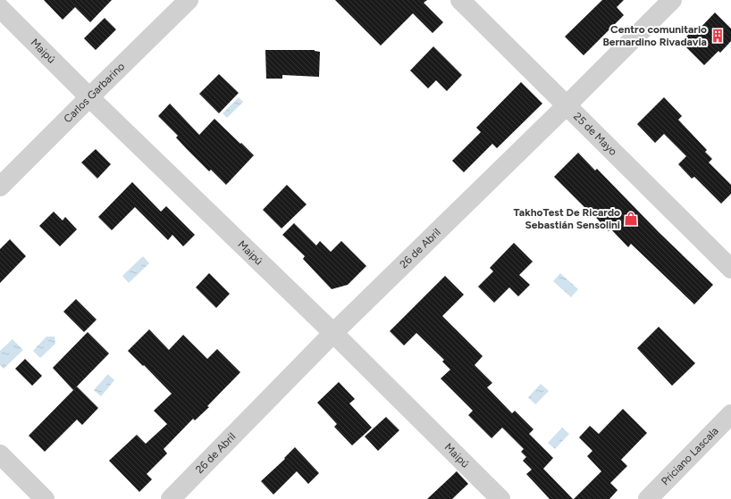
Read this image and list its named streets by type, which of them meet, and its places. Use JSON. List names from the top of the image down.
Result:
{
  "streets": {
    "street": [
      "Maipú",
      "Carlos Garbarino",
      "25 de Mayo",
      "26 de Abril",
      "Priciano Lascala"
    ]
  },
  "crossings": [
    ["Maipú", "Carlos Garbarino"],
    ["Maipú", "26 de Abril"],
    ["25 de Mayo", "26 de Abril"]
  ],
  "places": {
    "building": ["Centro comunitario Bernardino Rivadavia"],
    "shop": ["TakhoTest De Ricardo Sebastián Sensolini"]
  }
}
